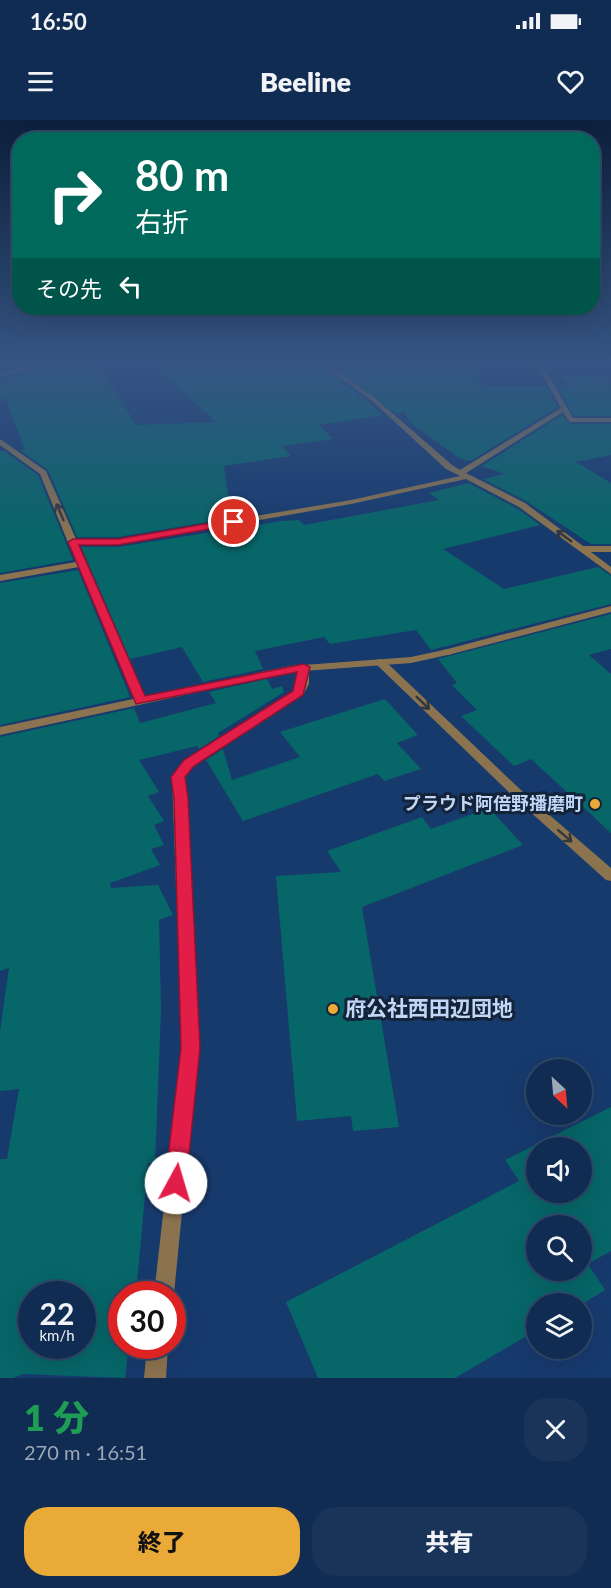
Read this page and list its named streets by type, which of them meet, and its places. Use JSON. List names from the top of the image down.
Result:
{
  "places": ["プラウド阿倍野播磨町", "府公社西田辺団地"],
  "north": "bottom right",
  "page": {
    "status": "16:50",
    "header": "Beeline",
    "turn": ["80 m", "右折"],
    "then": "その先",
    "speed": "22 km/h",
    "limit": "30",
    "heading": ["1 分", "270 m · 16:51"],
    "buttons": ["終了", "共有"]
  }
}
